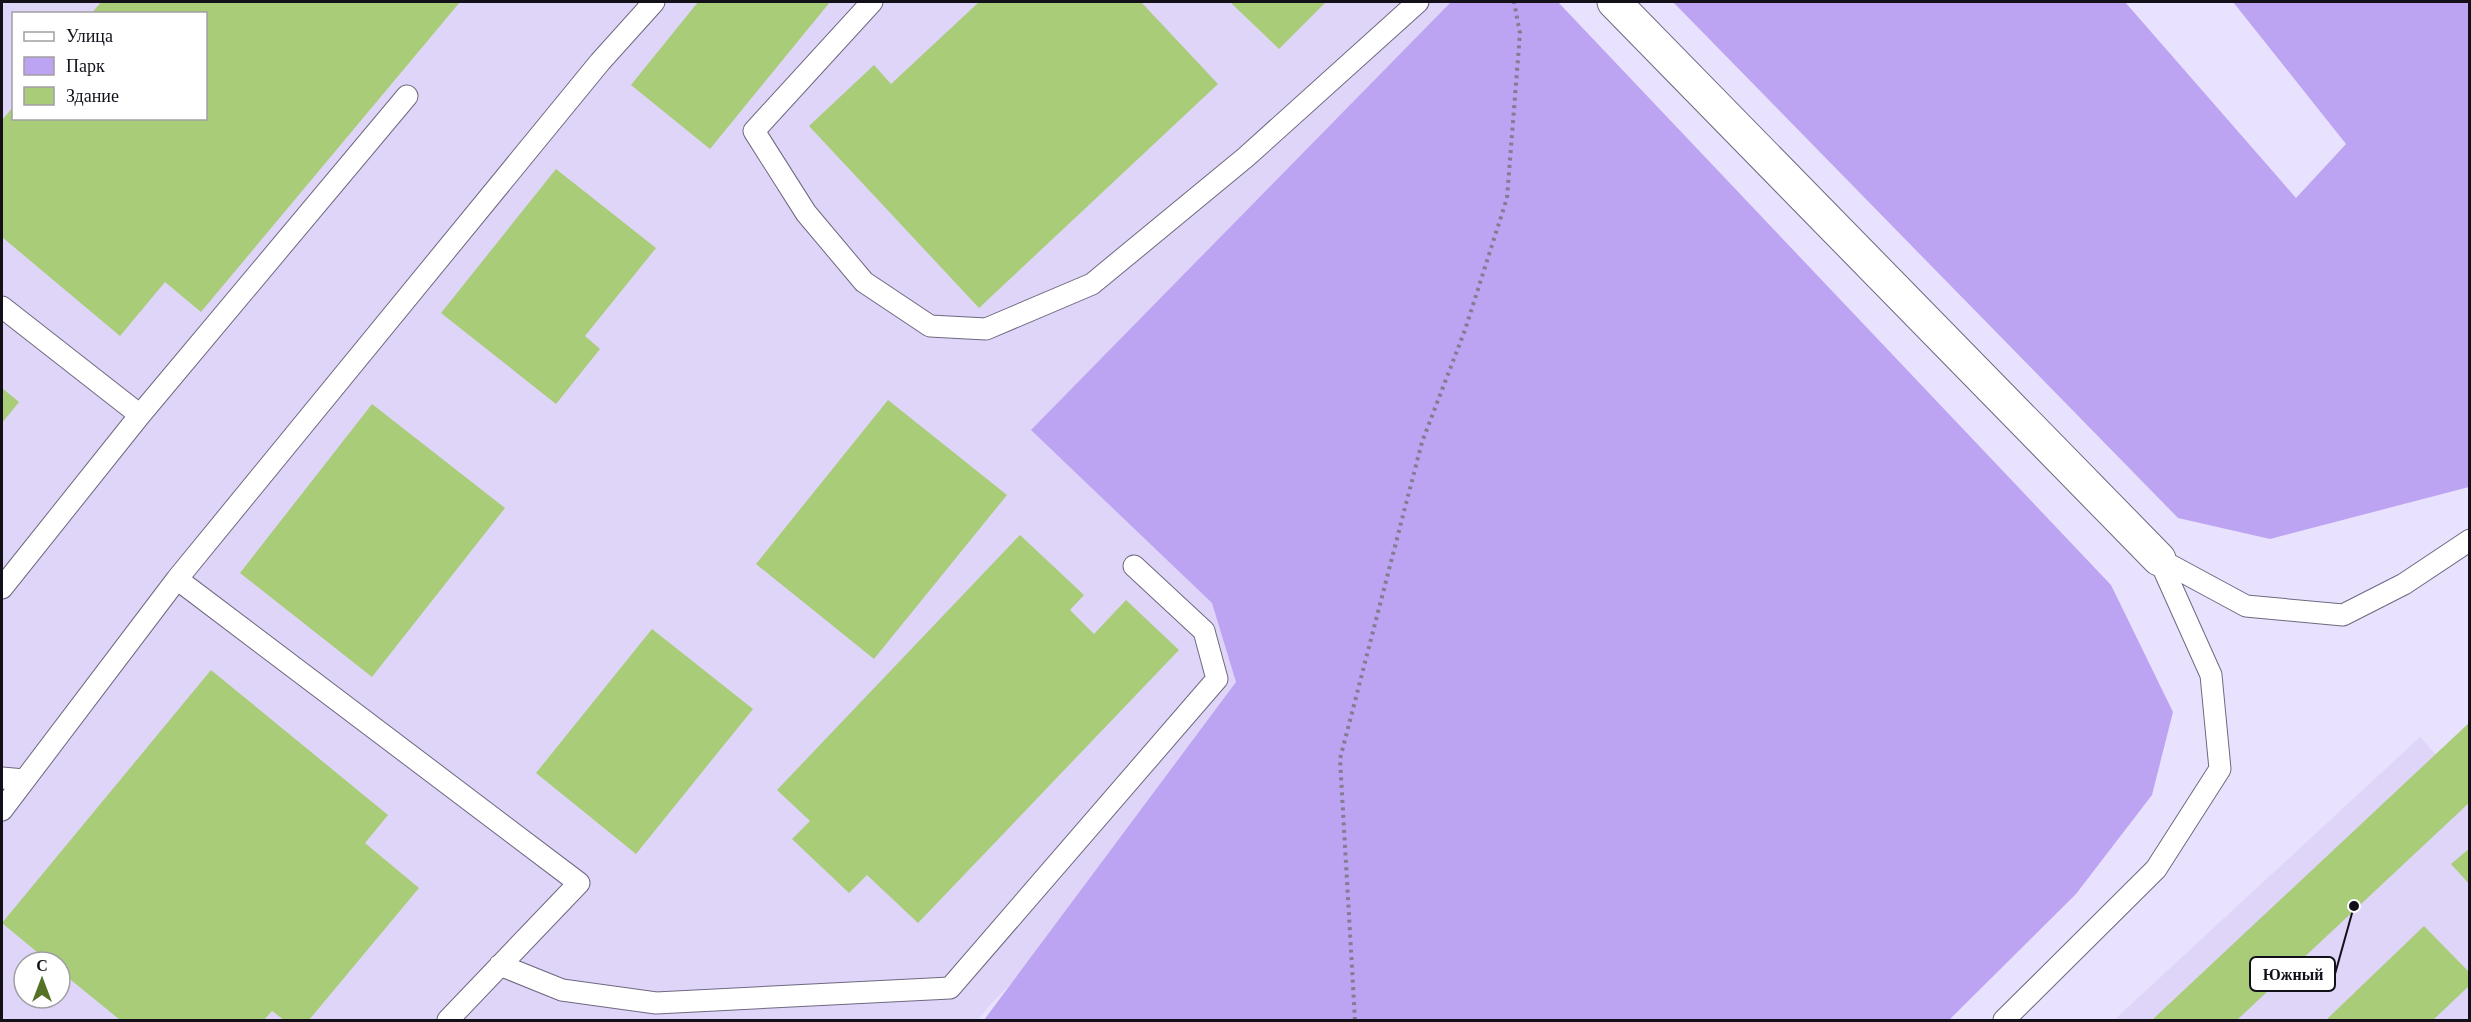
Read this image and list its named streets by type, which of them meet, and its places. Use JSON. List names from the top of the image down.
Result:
{
  "places": ["Южный"],
  "legend": ["Улица", "Парк", "Здание"],
  "north": "top"
}
